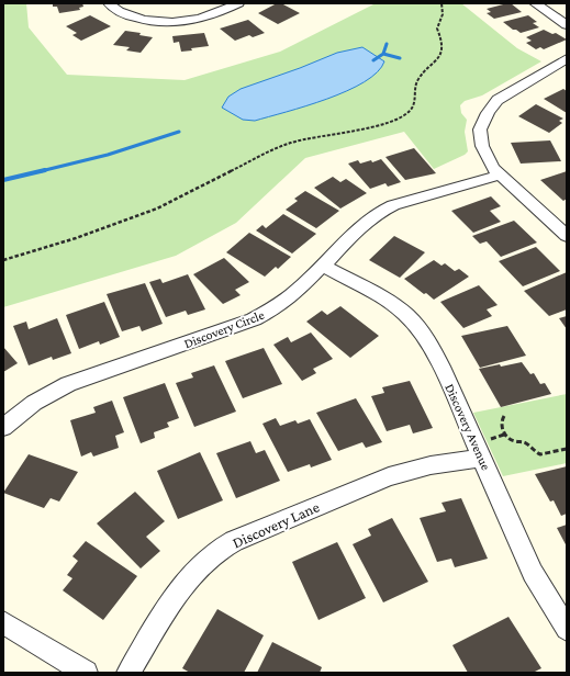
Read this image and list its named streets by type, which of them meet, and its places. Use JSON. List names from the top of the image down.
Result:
{
  "streets": {
    "street": ["Discovery Circle", "Discovery Avenue", "Discovery Lane"]
  },
  "crossings": [
    ["Discovery Circle", "Discovery Avenue"],
    ["Discovery Avenue", "Discovery Lane"]
  ]
}
